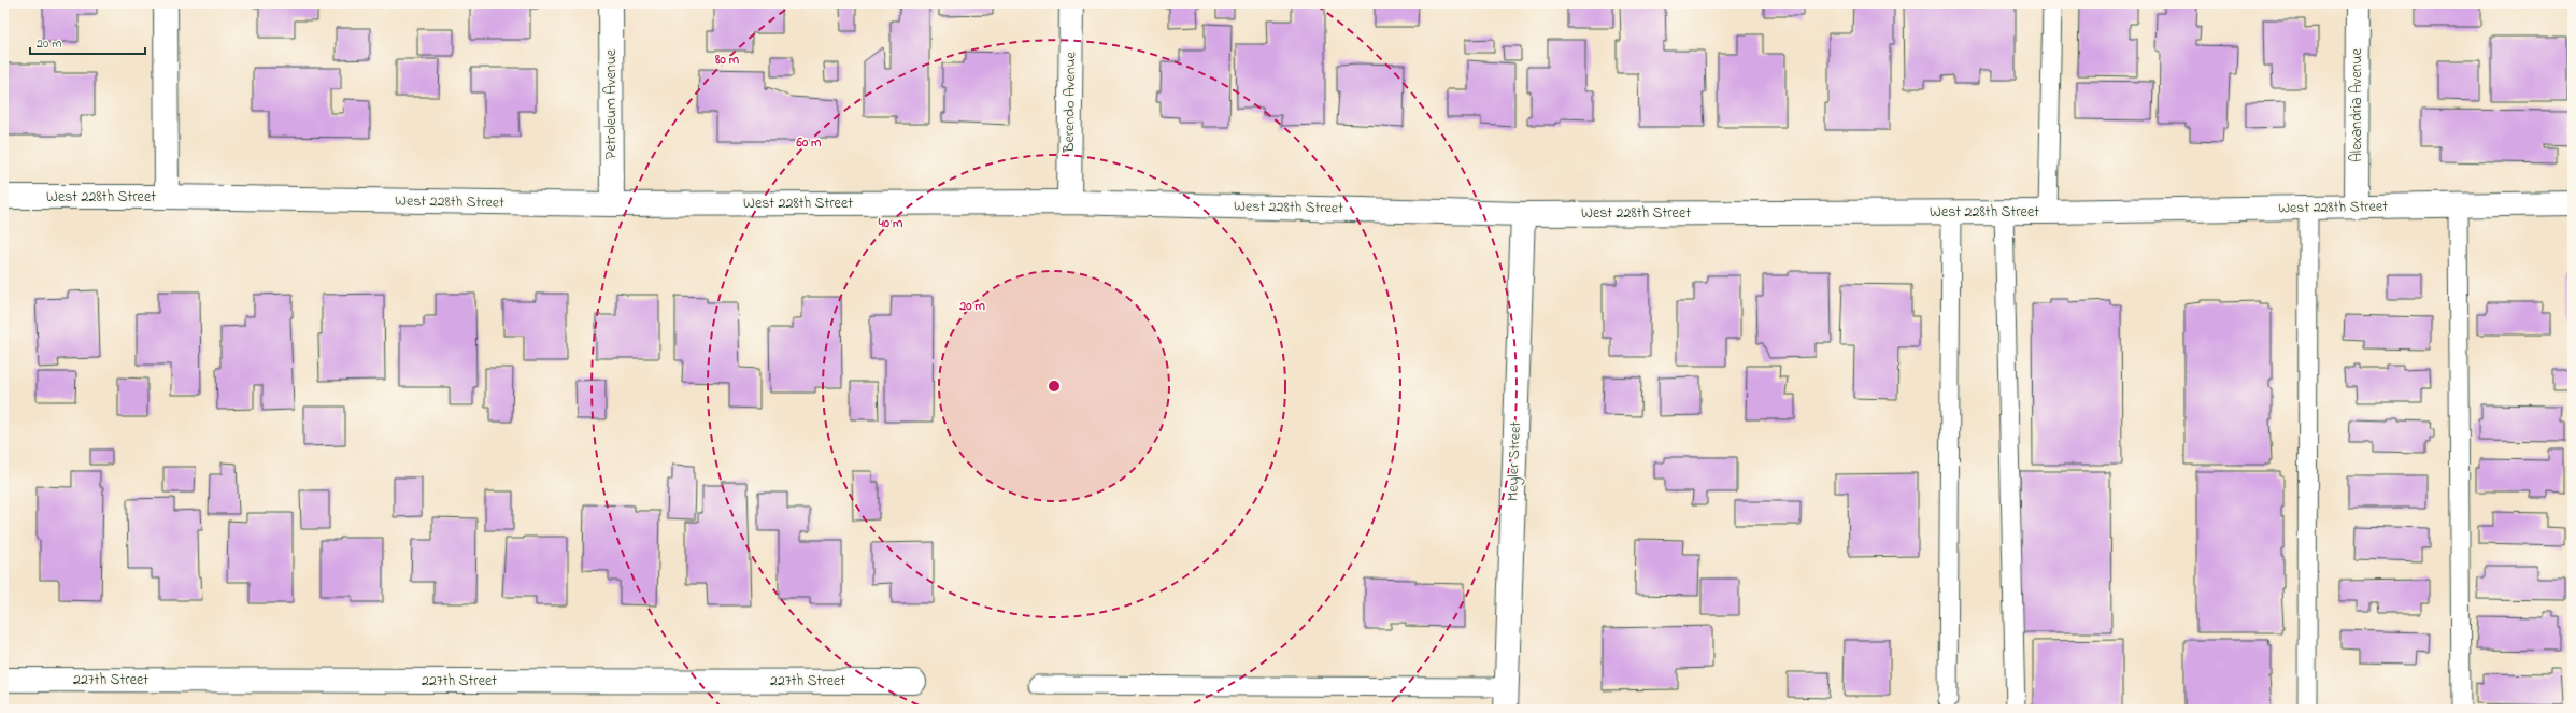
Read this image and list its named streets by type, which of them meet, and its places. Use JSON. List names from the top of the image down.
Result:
{
  "streets": {
    "street": [
      "Berendo Avenue",
      "Petroleum Avenue",
      "Alexandria Avenue",
      "West 228th Street",
      "Meyler Street",
      "227th Street"
    ]
  },
  "crossings": [
    ["Berendo Avenue", "West 228th Street"],
    ["Petroleum Avenue", "West 228th Street"],
    ["Alexandria Avenue", "West 228th Street"],
    ["West 228th Street", "Meyler Street"]
  ],
  "scale_bar": "20 m",
  "rings": [
    "80 m",
    "60 m",
    "40 m",
    "20 m"
  ]
}
